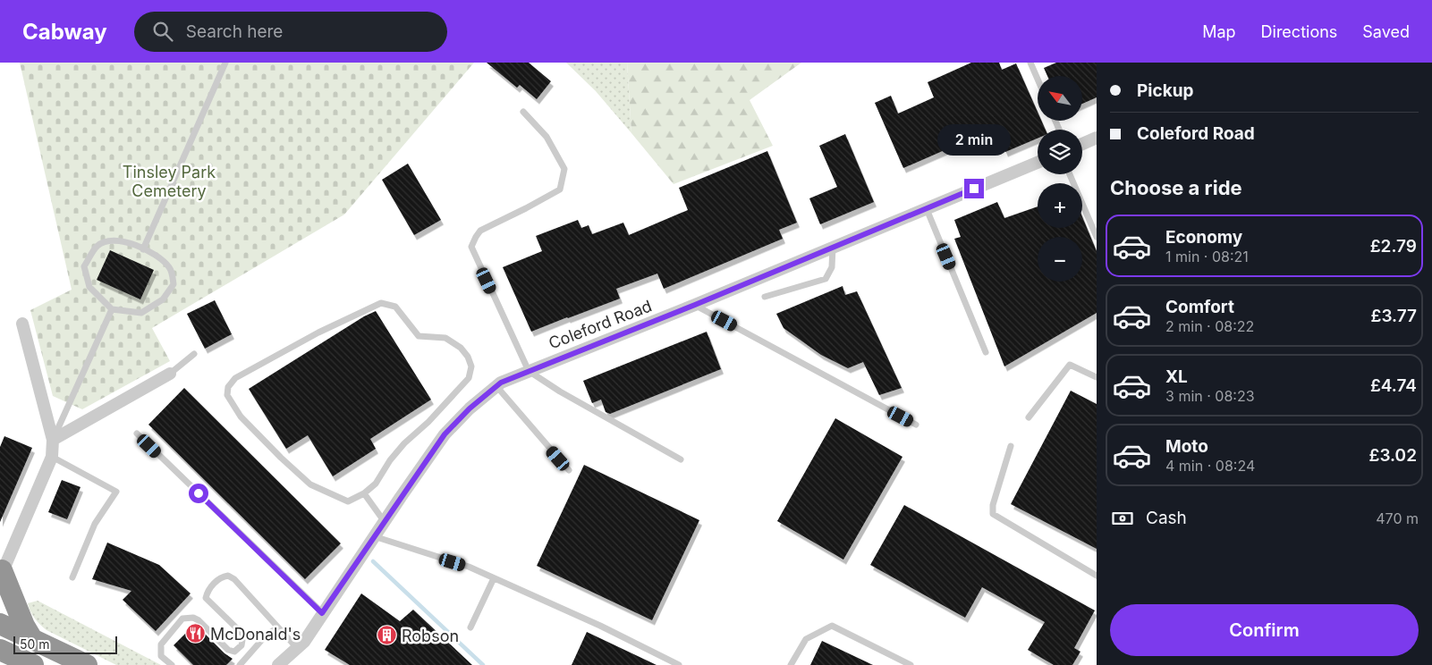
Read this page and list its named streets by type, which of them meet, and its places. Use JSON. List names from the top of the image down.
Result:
{
  "streets": {
    "street": ["Coleford Road"]
  },
  "parks": ["Tinsley Park Cemetery"],
  "places": {
    "restaurant": ["McDonald's"],
    "building": ["Robson"]
  },
  "scale_bar": "50 m",
  "north": "top left",
  "page": {
    "header": "Cabway",
    "search": "Search here",
    "nav": ["Map", "Directions", "Saved"],
    "banner": ["Pickup", "Coleford Road"],
    "map_buttons": ["+", "−"],
    "bubble": "2 min",
    "heading": "Choose a ride",
    "list": [
      {
        "name": "Economy",
        "note": "1 min · 08:21",
        "value": "£2.79"
      },
      {
        "name": "Comfort",
        "note": "2 min · 08:22",
        "value": "£3.77"
      },
      {
        "name": "XL",
        "note": "3 min · 08:23",
        "value": "£4.74"
      },
      {
        "name": "Moto",
        "note": "4 min · 08:24",
        "value": "£3.02"
      }
    ],
    "pay": ["Cash", "470 m"],
    "buttons": "Confirm",
    "scale": "50 m"
  }
}
